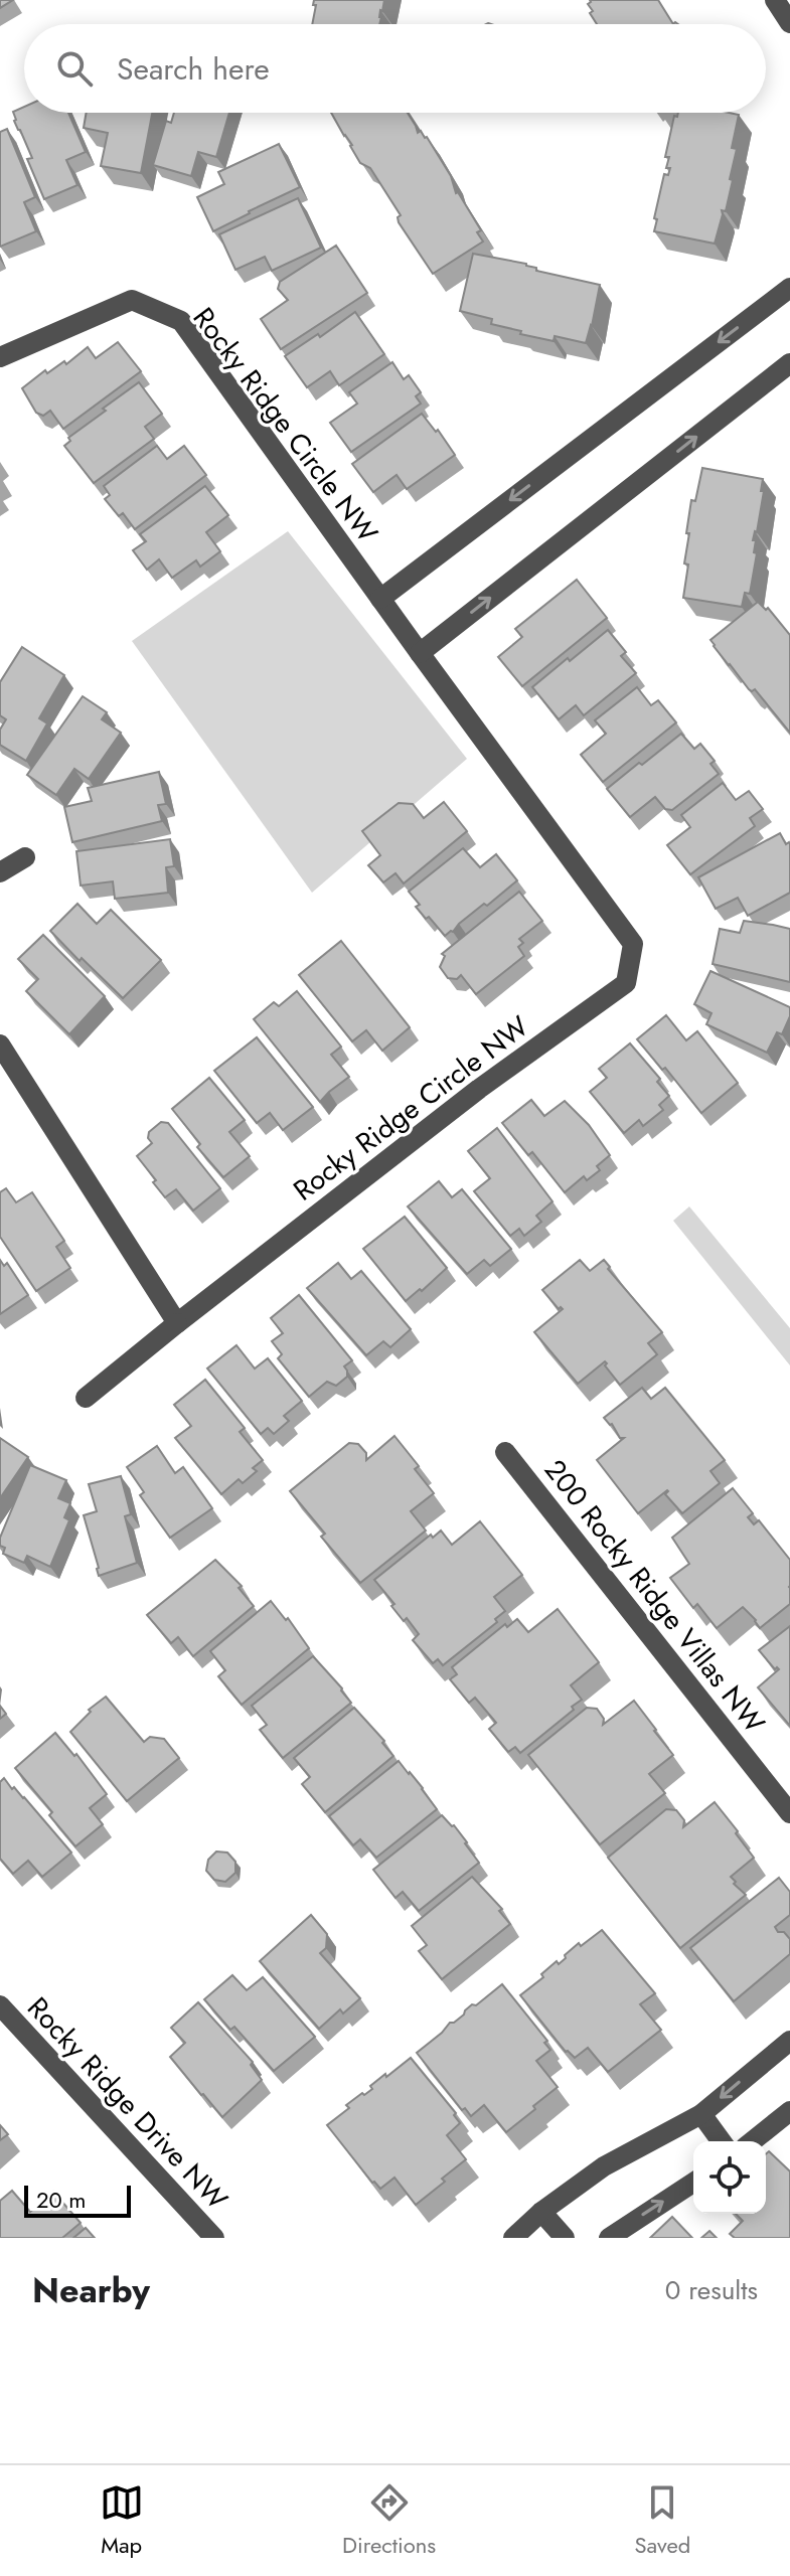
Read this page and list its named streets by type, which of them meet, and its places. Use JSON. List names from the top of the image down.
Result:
{
  "streets": {
    "street": ["Rocky Ridge Circle NW", "200 Rocky Ridge Villas NW", "Rocky Ridge Drive NW"]
  },
  "scale_bar": "20 m",
  "page": {
    "search": "Search here",
    "scale": "20 m",
    "heading": ["Nearby", "0 results"],
    "nav": ["Map", "Directions", "Saved"]
  }
}
